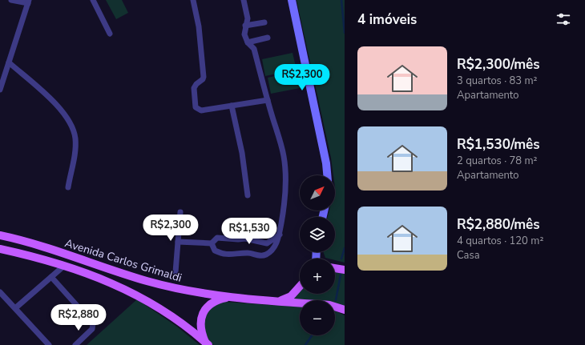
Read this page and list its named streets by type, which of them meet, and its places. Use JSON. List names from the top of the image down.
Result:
{
  "streets": {
    "main road": ["Avenida Carlos Grimaldi"]
  },
  "north": "top right",
  "page": {
    "heading": "4 imóveis",
    "list": [
      {
        "name": "R$2,300/mês",
        "note": "3 quartos · 83 m² · Apartamento"
      },
      {
        "name": "R$1,530/mês",
        "note": "2 quartos · 78 m² · Apartamento"
      },
      {
        "name": "R$2,880/mês",
        "note": "4 quartos · 120 m² · Casa"
      }
    ],
    "price": [
      "R$2,300",
      "R$2,300",
      "R$1,530",
      "R$2,880"
    ],
    "map_buttons": ["+", "−"]
  }
}
